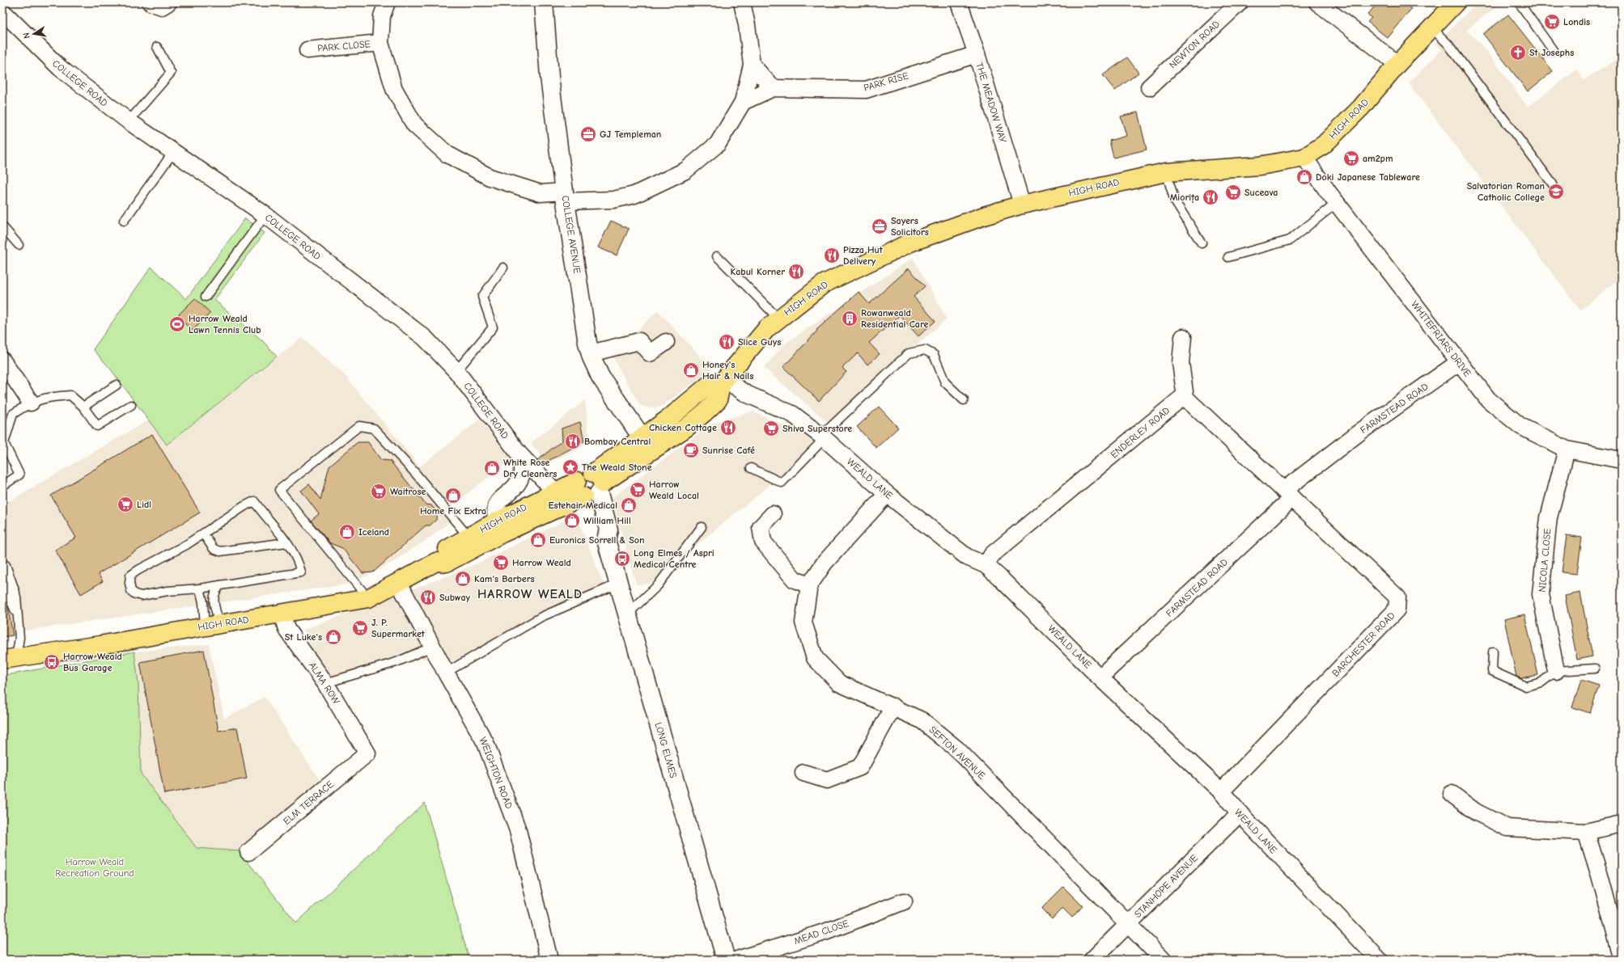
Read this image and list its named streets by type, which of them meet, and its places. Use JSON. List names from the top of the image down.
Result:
{
  "streets": {
    "main road": ["HIGH ROAD"],
    "street": [
      "NEWTON ROAD",
      "PARK CLOSE",
      "PARK RISE",
      "COLLEGE ROAD",
      "THE MEADOW WAY",
      "COLLEGE AVENUE",
      "WHITEFRIARS DRIVE",
      "FARMSTEAD ROAD",
      "ENDERLEY ROAD",
      "WEALD LANE",
      "NICOLA CLOSE",
      "BARCHESTER ROAD",
      "ALMA ROW",
      "LONG ELMES",
      "SEFTON AVENUE",
      "WEIGHTON ROAD",
      "ELM TERRACE",
      "STANHOPE AVENUE",
      "MEAD CLOSE"
    ]
  },
  "crossings": [
    ["PARK RISE", "THE MEADOW WAY"],
    ["COLLEGE ROAD", "HIGH ROAD"],
    ["THE MEADOW WAY", "HIGH ROAD"],
    ["HIGH ROAD", "COLLEGE AVENUE"],
    ["HIGH ROAD", "WHITEFRIARS DRIVE"],
    ["HIGH ROAD", "WEALD LANE"],
    ["HIGH ROAD", "ALMA ROW"],
    ["HIGH ROAD", "LONG ELMES"],
    ["HIGH ROAD", "WEIGHTON ROAD"],
    ["WHITEFRIARS DRIVE", "FARMSTEAD ROAD"],
    ["WHITEFRIARS DRIVE", "NICOLA CLOSE"],
    ["FARMSTEAD ROAD", "WEALD LANE"],
    ["FARMSTEAD ROAD", "BARCHESTER ROAD"],
    ["ENDERLEY ROAD", "WEALD LANE"],
    ["WEALD LANE", "BARCHESTER ROAD"],
    ["WEALD LANE", "SEFTON AVENUE"],
    ["WEALD LANE", "STANHOPE AVENUE"],
    ["ALMA ROW", "ELM TERRACE"],
    ["SEFTON AVENUE", "STANHOPE AVENUE"]
  ],
  "districts": ["HARROW WEALD"],
  "parks": ["Harrow Weald Recreation Ground"],
  "places": {
    "supermarket": [
      "Londis",
      "am2pm",
      "Suceava",
      "Shiva Superstore",
      "Harrow Weald Local",
      "Waitrose",
      "Lidl",
      "Harrow Weald",
      "J. P. Supermarket"
    ],
    "church": ["St Josephs"],
    "office": ["GJ Templeman", "Sayers Solicitors"],
    "shop": [
      "Doki Japanese Tableware",
      "Honey's Hair & Nails",
      "White Rose Dry Cleaners",
      "Home Fix Extra",
      "Estehair Medical",
      "William Hill",
      "Iceland",
      "Euronics Sorrell & Son",
      "Kam's Barbers",
      "St Luke's"
    ],
    "school or university": ["Salvatorian Roman Catholic College"],
    "restaurant": [
      "Miorița",
      "Pizza Hut Delivery",
      "Kabul Korner",
      "Slice Guys",
      "Chicken Cottage",
      "Bombay Central",
      "Subway"
    ],
    "building": ["Rowanweald Residential Care"],
    "sports": ["Harrow Weald Lawn Tennis Club"],
    "cafe": ["Sunrise Café"],
    "place": ["The Weald Stone"],
    "bus stop": ["Long Elmes / Aspri Medical Centre", "Harrow Weald Bus Garage"]
  },
  "north": "left"
}
